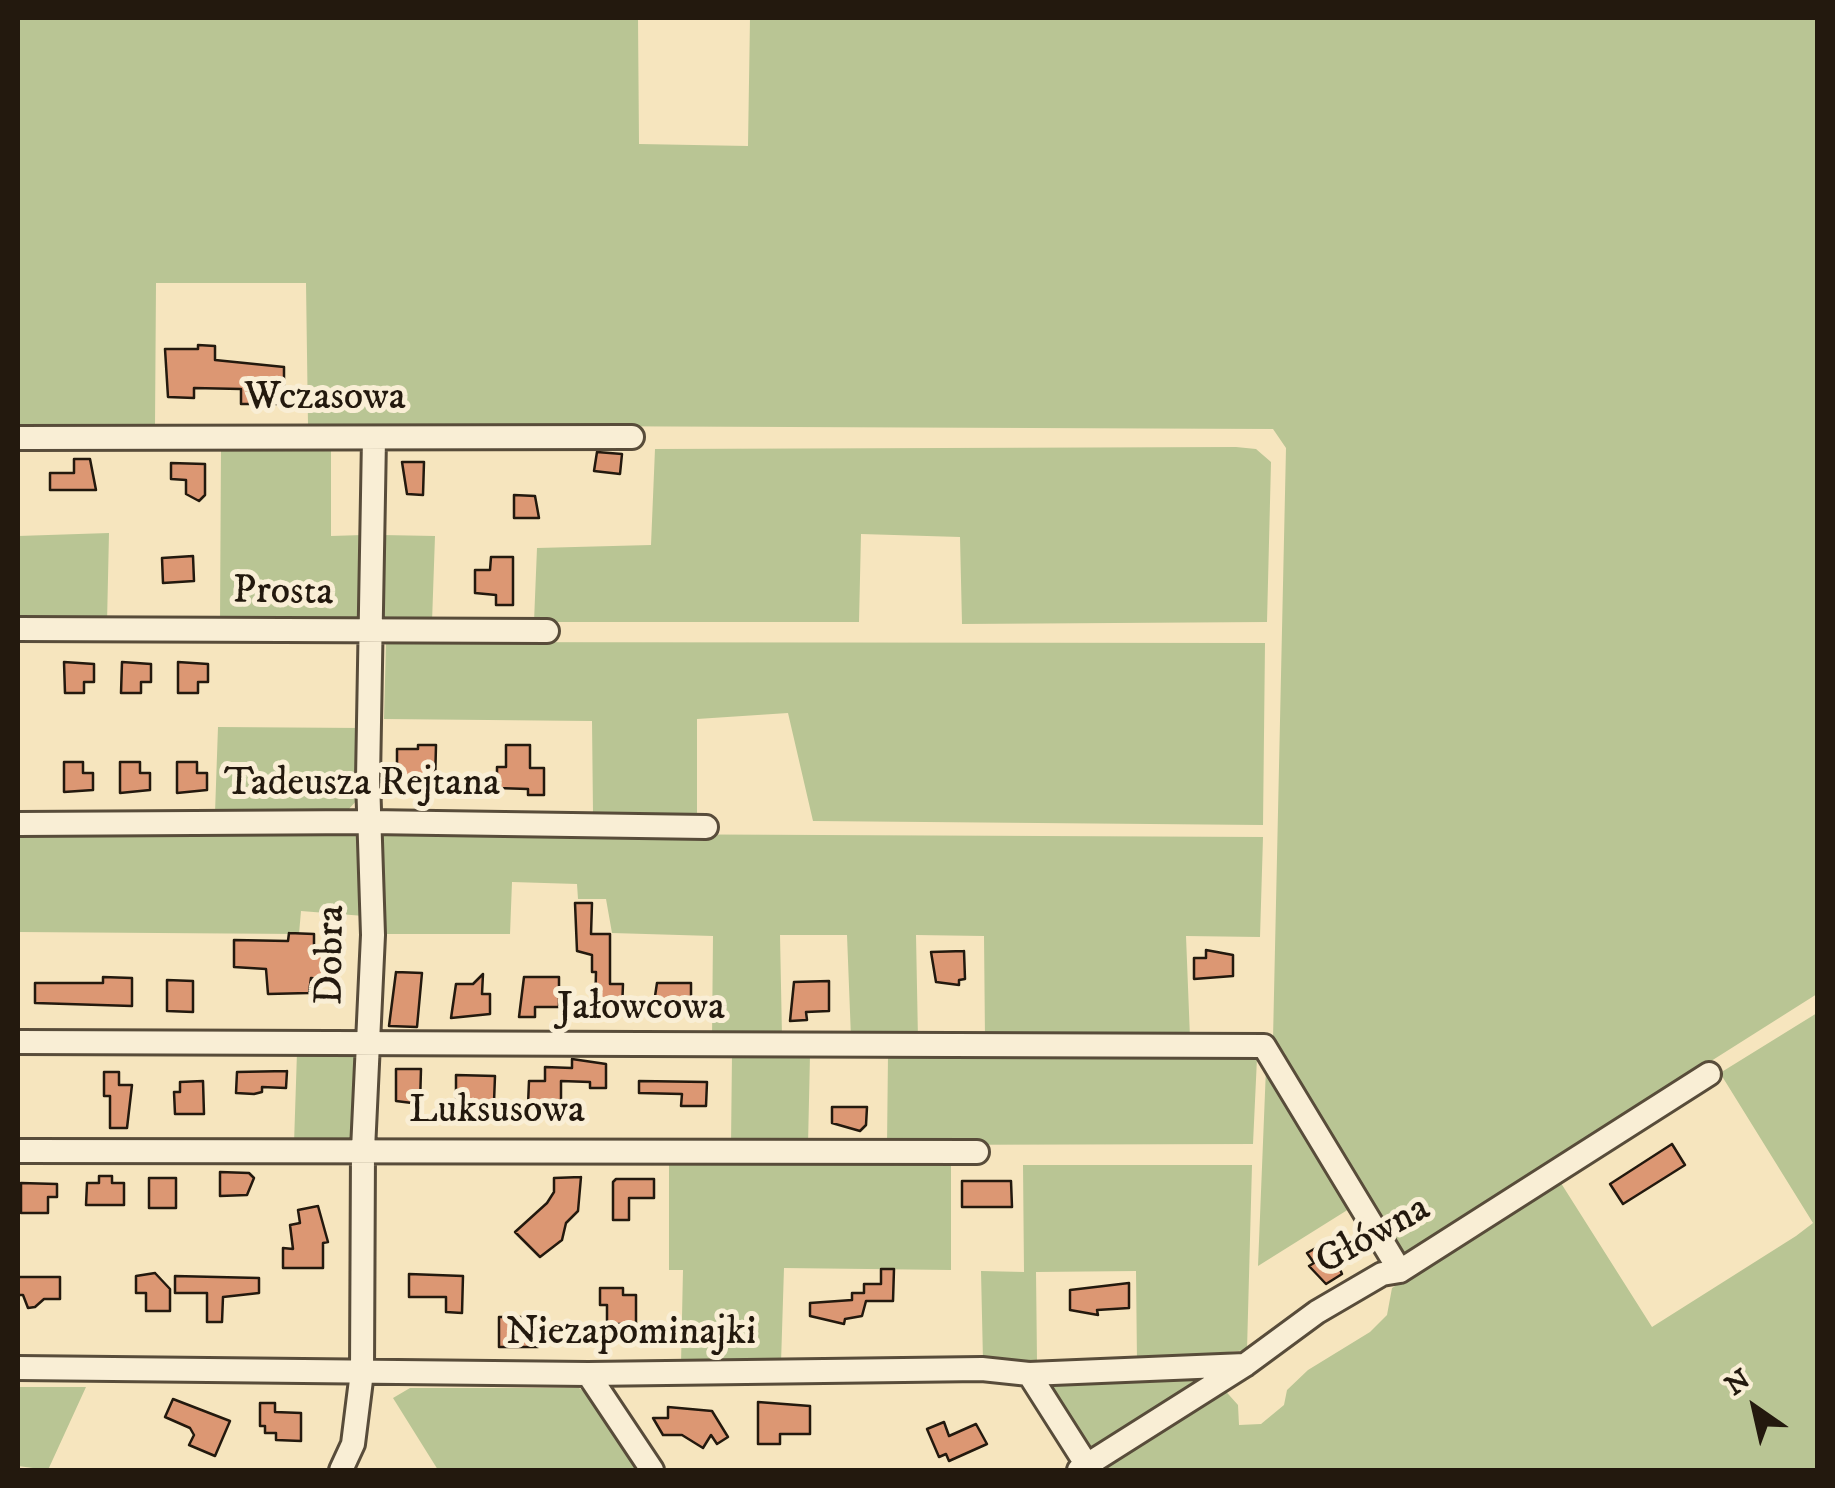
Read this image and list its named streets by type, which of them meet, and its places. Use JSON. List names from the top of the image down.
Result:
{
  "streets": {
    "street": [
      "Wczasowa",
      "Prosta",
      "Tadeusza Rejtana",
      "Dobra",
      "Jałowcowa",
      "Luksusowa",
      "Główna",
      "Niezapominajki"
    ]
  },
  "crossings": [
    ["Wczasowa", "Dobra"],
    ["Prosta", "Dobra"],
    ["Tadeusza Rejtana", "Dobra"],
    ["Dobra", "Jałowcowa"],
    ["Dobra", "Luksusowa"],
    ["Dobra", "Niezapominajki"],
    ["Jałowcowa", "Główna"],
    ["Główna", "Niezapominajki"]
  ],
  "north": "top left"
}
